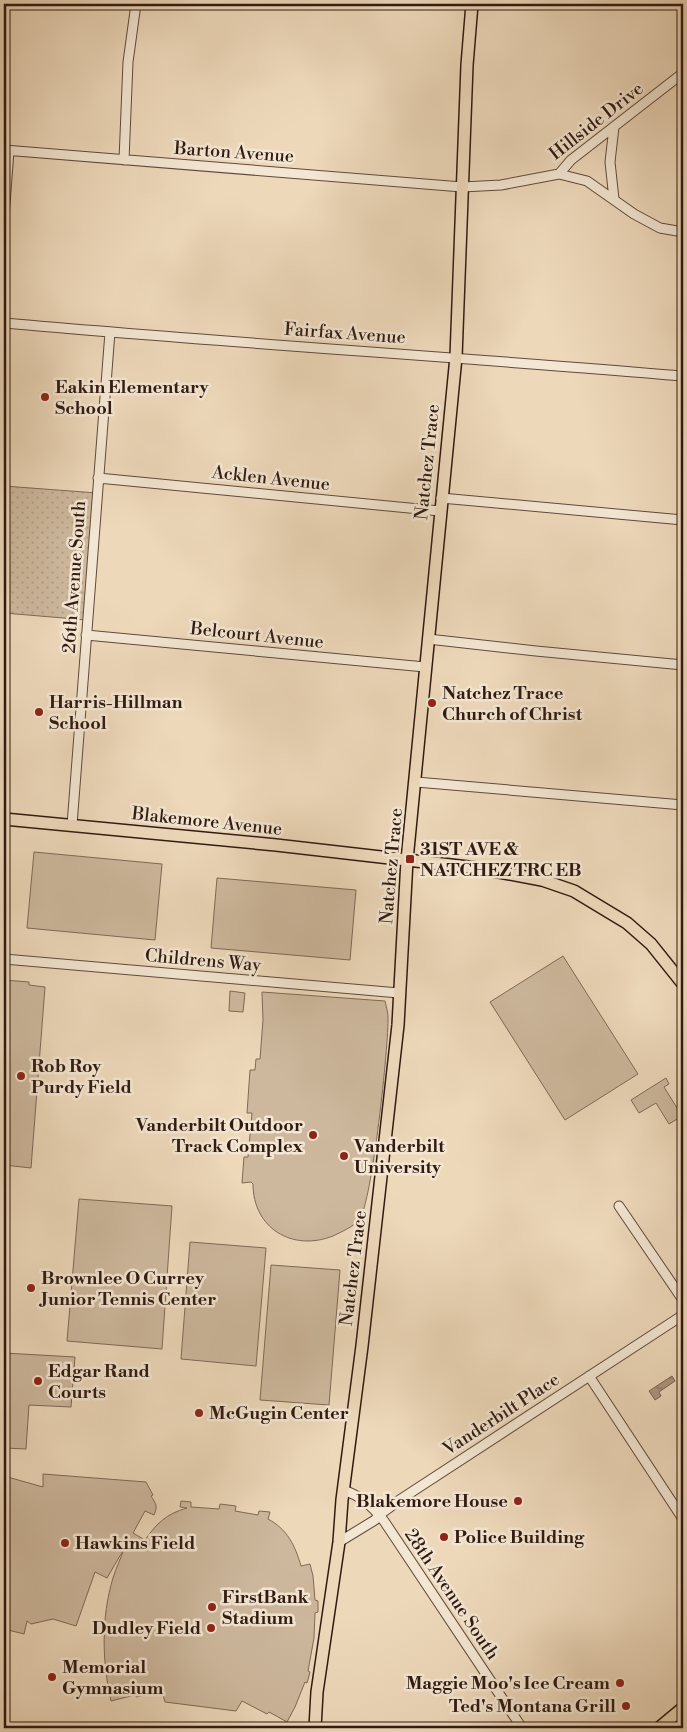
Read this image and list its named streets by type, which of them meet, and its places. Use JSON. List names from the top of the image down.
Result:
{
  "streets": {
    "main road": ["Natchez Trace", "Blakemore Avenue"],
    "street": [
      "Hillside Drive",
      "Barton Avenue",
      "Fairfax Avenue",
      "Acklen Avenue",
      "26th Avenue South",
      "Belcourt Avenue",
      "Childrens Way",
      "Vanderbilt Place",
      "28th Avenue South"
    ]
  },
  "crossings": [
    ["Hillside Drive", "Barton Avenue"],
    ["Hillside Drive", "Natchez Trace"],
    ["Barton Avenue", "Natchez Trace"],
    ["Fairfax Avenue", "Natchez Trace"],
    ["Fairfax Avenue", "26th Avenue South"],
    ["Natchez Trace", "Acklen Avenue"],
    ["Natchez Trace", "Belcourt Avenue"],
    ["Natchez Trace", "Blakemore Avenue"],
    ["Natchez Trace", "Childrens Way"],
    ["Natchez Trace", "Vanderbilt Place"],
    ["Natchez Trace", "28th Avenue South"],
    ["Acklen Avenue", "26th Avenue South"],
    ["26th Avenue South", "Belcourt Avenue"],
    ["26th Avenue South", "Blakemore Avenue"],
    ["Vanderbilt Place", "28th Avenue South"]
  ],
  "places": {
    "other": [
      "Eakin Elementary School",
      "Natchez Trace Church of Christ",
      "Harris-Hillman School",
      "Rob Roy Purdy Field",
      "Vanderbilt Outdoor Track Complex",
      "Vanderbilt University",
      "Brownlee O Currey Junior Tennis Center",
      "Edgar Rand Courts",
      "McGugin Center",
      "Blakemore House",
      "Police Building",
      "Hawkins Field",
      "FirstBank Stadium",
      "Dudley Field",
      "Memorial Gymnasium",
      "Maggie Moo's Ice Cream",
      "Ted's Montana Grill"
    ],
    "transit": ["31ST AVE & NATCHEZ TRC EB"]
  }
}
